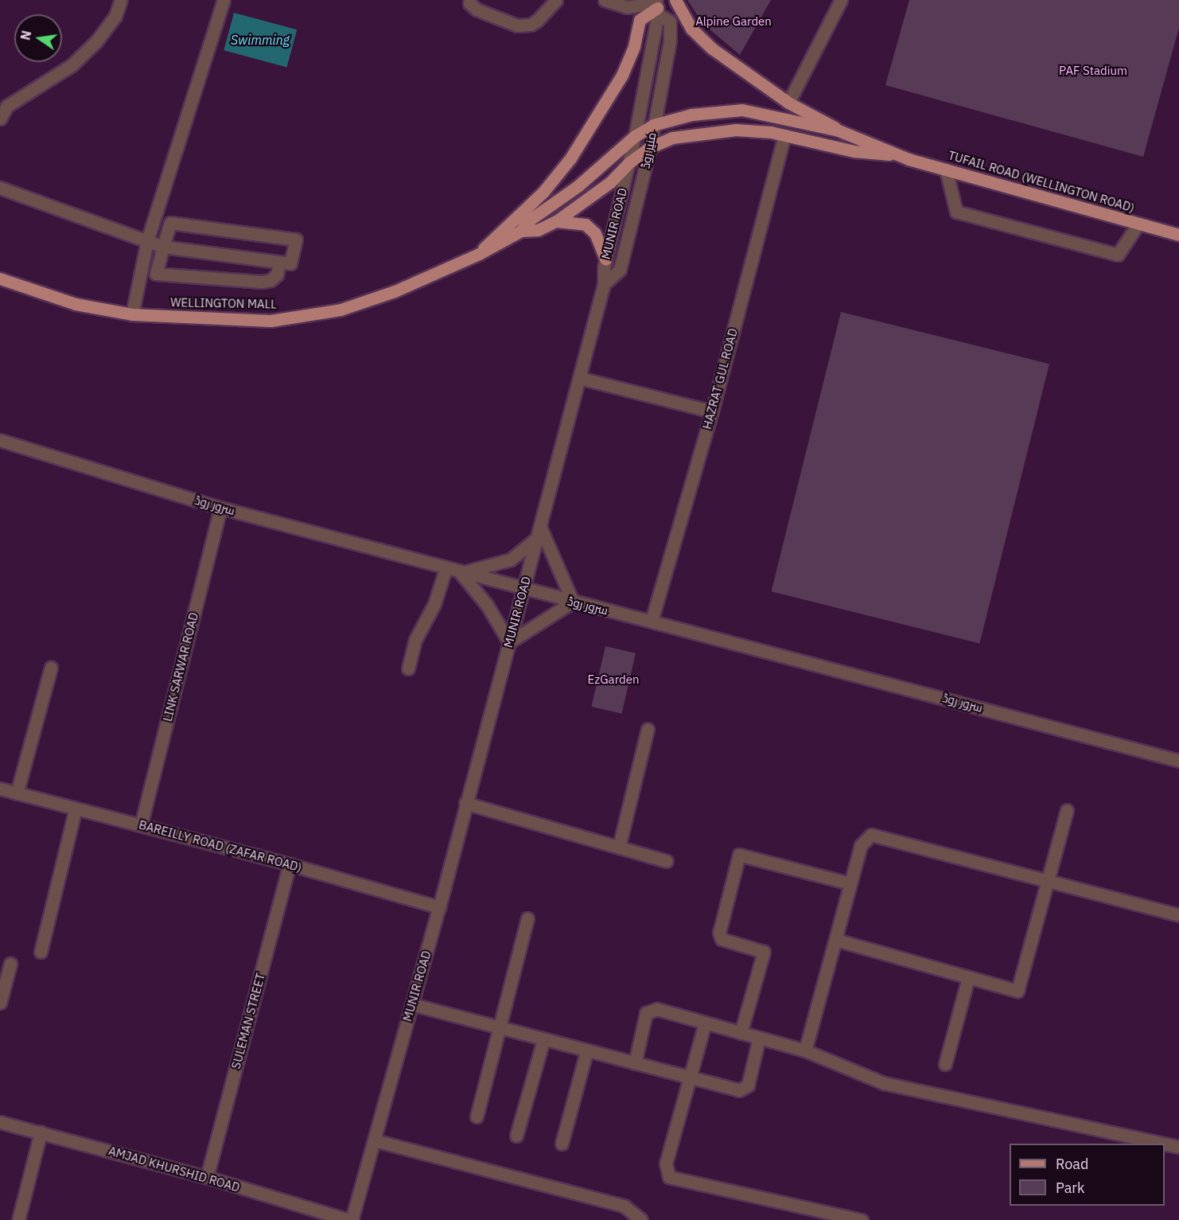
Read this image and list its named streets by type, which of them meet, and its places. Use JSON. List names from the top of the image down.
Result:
{
  "streets": {
    "main road": ["TUFAIL ROAD (WELLINGTON ROAD)", "WELLINGTON MALL"],
    "street": [
      "منیر روڈ",
      "MUNIR ROAD",
      "HAZRAT GUL ROAD",
      "سرور روڈ",
      "LINK SARWAR ROAD",
      "BAREILLY ROAD (ZAFAR ROAD)",
      "SULEMAN STREET",
      "AMJAD KHURSHID ROAD"
    ]
  },
  "crossings": [
    ["منیر روڈ", "TUFAIL ROAD (WELLINGTON ROAD)"],
    ["منیر روڈ", "MUNIR ROAD"],
    ["TUFAIL ROAD (WELLINGTON ROAD)", "MUNIR ROAD"],
    ["TUFAIL ROAD (WELLINGTON ROAD)", "WELLINGTON MALL"],
    ["TUFAIL ROAD (WELLINGTON ROAD)", "HAZRAT GUL ROAD"],
    ["MUNIR ROAD", "WELLINGTON MALL"],
    ["MUNIR ROAD", "سرور روڈ"],
    ["MUNIR ROAD", "BAREILLY ROAD (ZAFAR ROAD)"],
    ["MUNIR ROAD", "AMJAD KHURSHID ROAD"],
    ["HAZRAT GUL ROAD", "سرور روڈ"],
    ["سرور روڈ", "LINK SARWAR ROAD"],
    ["LINK SARWAR ROAD", "BAREILLY ROAD (ZAFAR ROAD)"],
    ["BAREILLY ROAD (ZAFAR ROAD)", "SULEMAN STREET"],
    ["SULEMAN STREET", "AMJAD KHURSHID ROAD"]
  ],
  "water": ["Swimming"],
  "parks": ["Alpine Garden", "PAF Stadium", "EzGarden"],
  "legend": ["Road", "Park"],
  "north": "left"
}
